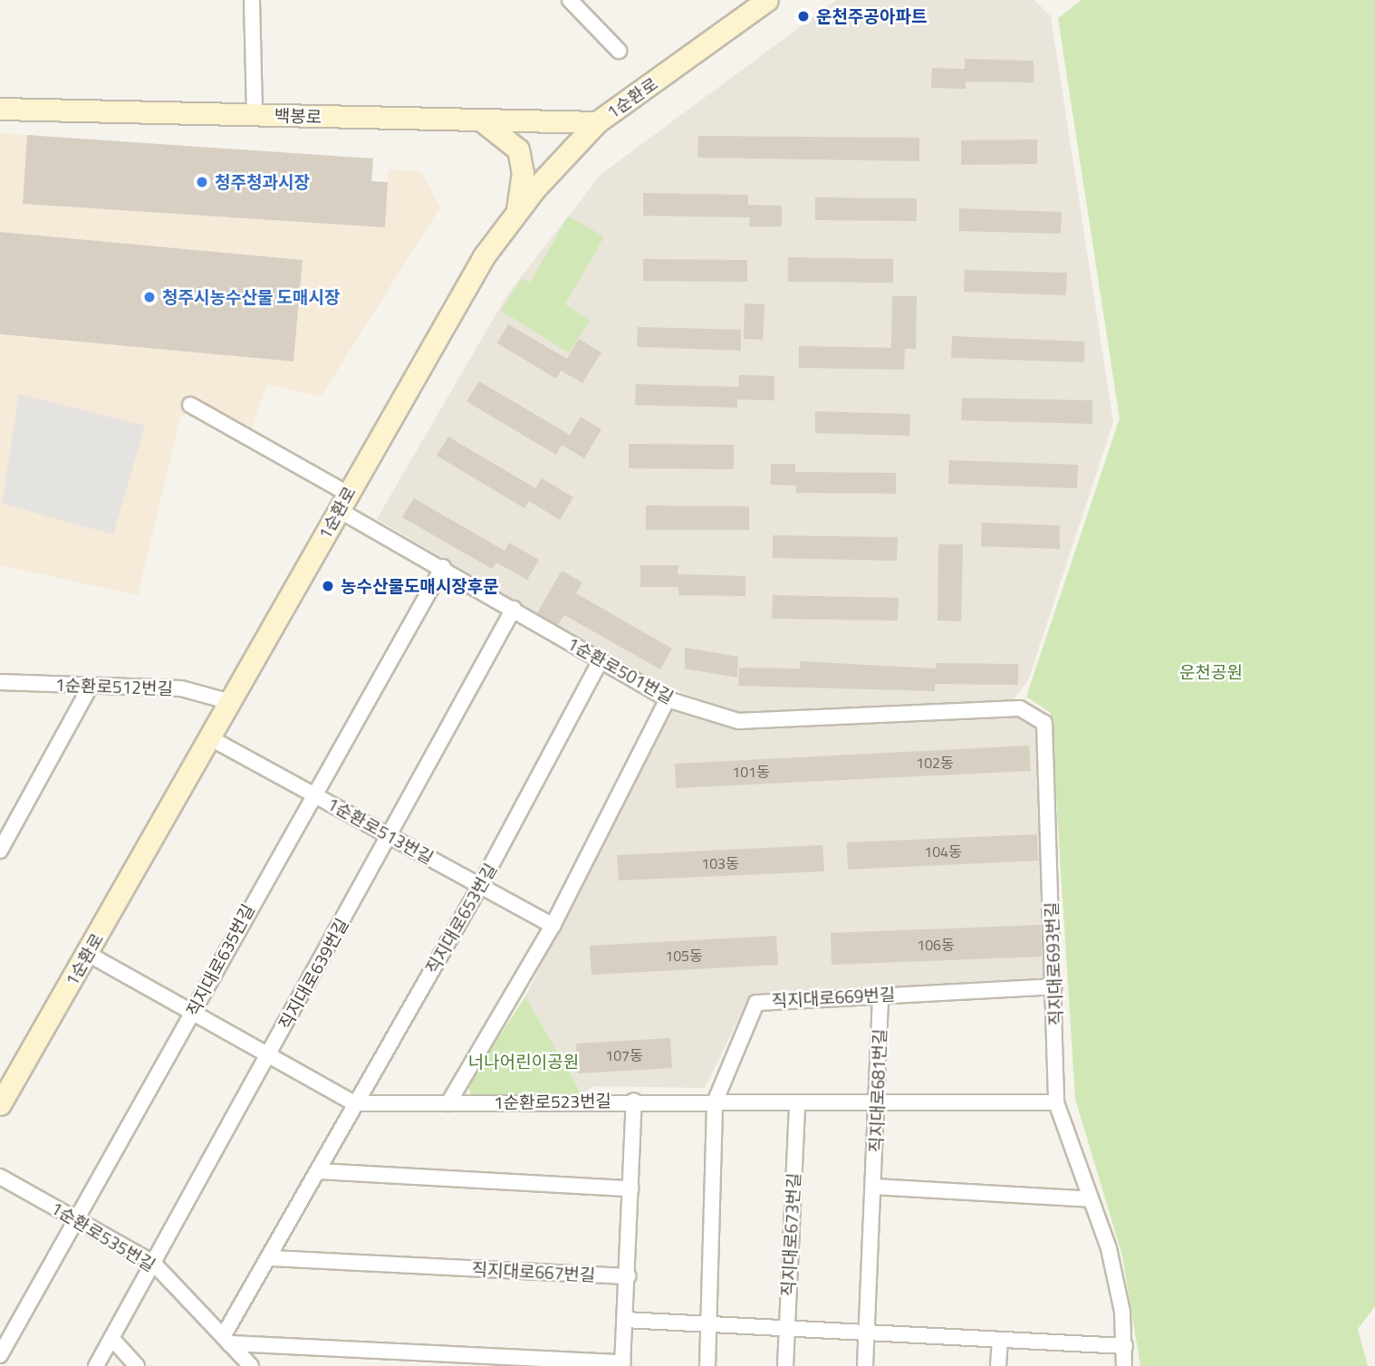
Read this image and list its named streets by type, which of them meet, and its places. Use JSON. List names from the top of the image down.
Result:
{
  "streets": {
    "street": [
      "1순환로",
      "백봉로",
      "1순환로501번길",
      "1순환로512번길",
      "1순환로513번길",
      "직지대로653번길",
      "직지대로635번길",
      "직지대로693번길",
      "직지대로639번길",
      "직지대로669번길",
      "직지대로681번길",
      "1순환로523번길",
      "직지대로673번길",
      "1순환로535번길",
      "직지대로667번길"
    ]
  },
  "crossings": [
    ["1순환로", "백봉로"],
    ["1순환로", "1순환로501번길"],
    ["1순환로", "1순환로512번길"],
    ["1순환로", "1순환로513번길"],
    ["1순환로", "1순환로523번길"],
    ["1순환로501번길", "직지대로653번길"],
    ["1순환로501번길", "직지대로635번길"],
    ["1순환로501번길", "직지대로693번길"],
    ["1순환로501번길", "직지대로639번길"],
    ["1순환로513번길", "직지대로653번길"],
    ["1순환로513번길", "직지대로635번길"],
    ["1순환로513번길", "직지대로639번길"],
    ["직지대로653번길", "1순환로523번길"],
    ["직지대로653번길", "1순환로535번길"],
    ["직지대로653번길", "직지대로667번길"],
    ["직지대로635번길", "1순환로523번길"],
    ["직지대로635번길", "1순환로535번길"],
    ["직지대로693번길", "직지대로669번길"],
    ["직지대로693번길", "1순환로523번길"],
    ["직지대로639번길", "1순환로523번길"],
    ["직지대로639번길", "1순환로535번길"],
    ["직지대로669번길", "직지대로681번길"],
    ["직지대로669번길", "1순환로523번길"],
    ["직지대로681번길", "1순환로523번길"],
    ["1순환로523번길", "직지대로673번길"]
  ],
  "parks": ["운천공원", "너나어린이공원"],
  "places": [
    "운천주공아파트",
    "청주청과시장",
    "청주시농수산물 도매시장",
    "농수산물도매시장후문"
  ],
  "house_numbers": [
    "102동",
    "101동",
    "104동",
    "103동",
    "106동",
    "105동",
    "107동"
  ]
}
